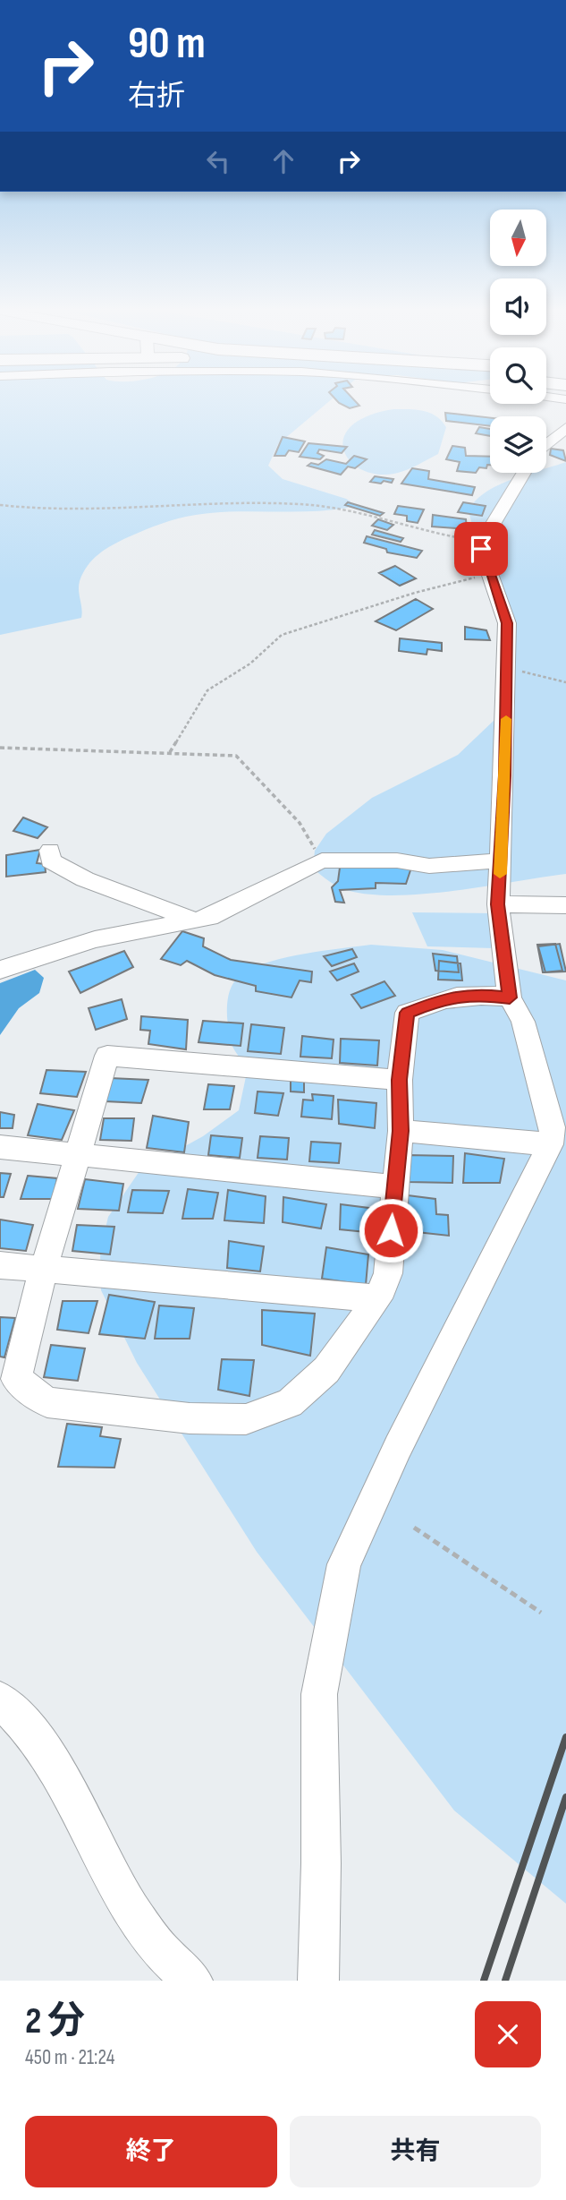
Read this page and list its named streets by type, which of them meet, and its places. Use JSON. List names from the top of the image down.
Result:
{
  "north": "bottom",
  "page": {
    "turn": ["90 m", "右折"],
    "heading": ["2 分", "450 m · 21:24"],
    "buttons": ["終了", "共有"]
  }
}
